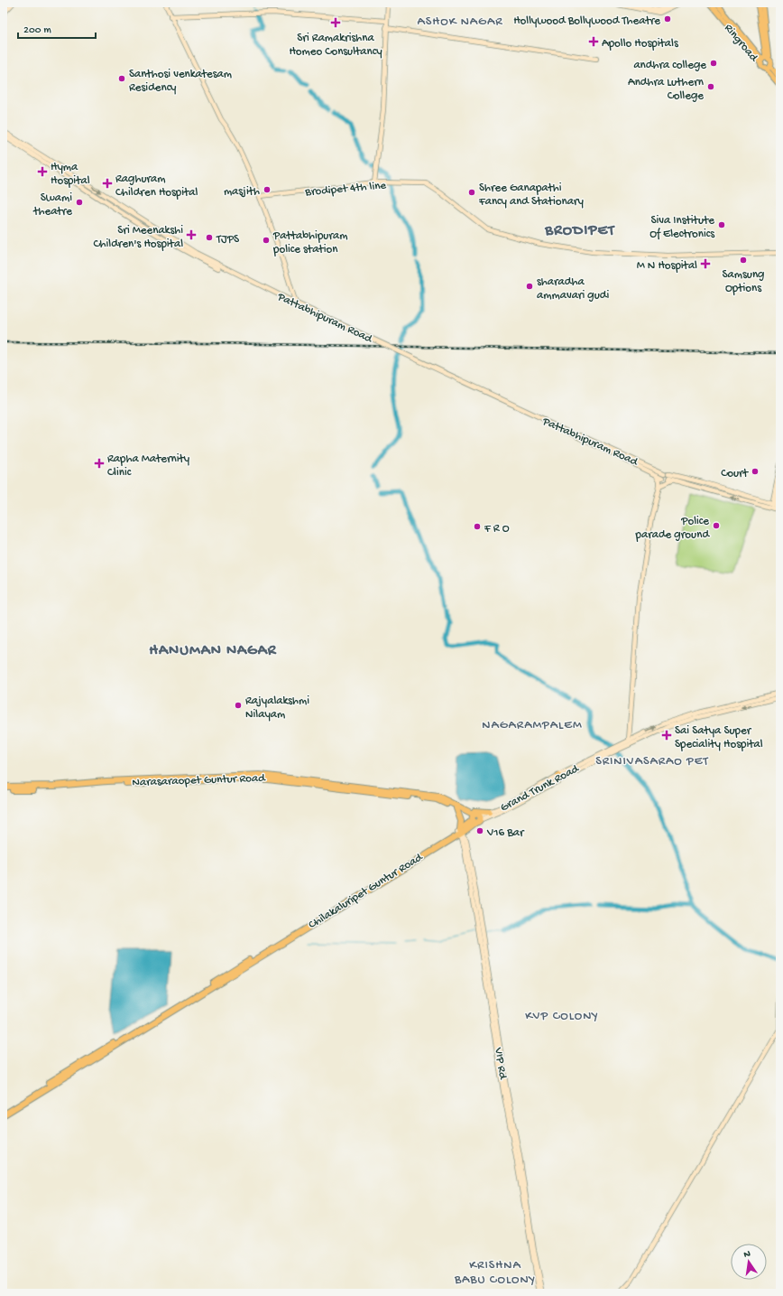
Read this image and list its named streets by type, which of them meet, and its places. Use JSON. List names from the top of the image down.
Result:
{
  "streets": {
    "highway": ["Narasaraopet Guntur Road", "Chilakaluripet Guntur Road"],
    "main road": ["Ringroad"],
    "street": [
      "Brodipet 4th line",
      "Pattabhipuram Road",
      "Grand Trunk Road",
      "VIP Rd"
    ]
  },
  "crossings": [
    ["Narasaraopet Guntur Road", "Grand Trunk Road"],
    ["Narasaraopet Guntur Road", "Chilakaluripet Guntur Road"],
    ["Grand Trunk Road", "Chilakaluripet Guntur Road"],
    ["Chilakaluripet Guntur Road", "VIP Rd"]
  ],
  "districts": [
    "ASHOK NAGAR",
    "BRODIPET",
    "HANUMAN NAGAR",
    "NAGARAMPALEM",
    "SRINIVASARAO PET",
    "KVP COLONY",
    "KRISHNA BABU COLONY"
  ],
  "places": {
    "other": [
      "Hollywood Bollywood Theatre",
      "andhra college",
      "Santhosi venkatesam Residency",
      "Andhra Luthern College",
      "masjith",
      "Shree Ganapathi Fancy and Stationary",
      "Swami theatre",
      "Siva Institute Of Electronics",
      "TJPS",
      "Pattabhipuram police station",
      "Samsung Options",
      "sharadha ammavari gudi",
      "Court",
      "Police parade ground",
      "F R O",
      "Rajyalakshmi Nilayam",
      "V16 Bar"
    ],
    "health": [
      "Sri Ramakrishna Homeo Consultancy",
      "Apollo Hospitals",
      "Hyma Hospital",
      "Raghuram Children Hospital",
      "Sri Meenakshi Children's Hospital",
      "M N Hospital",
      "Rapha Maternity Clinic",
      "Sai Satya Super Speciality Hospital"
    ]
  },
  "scale_bar": "200 m",
  "north": "top"
}
